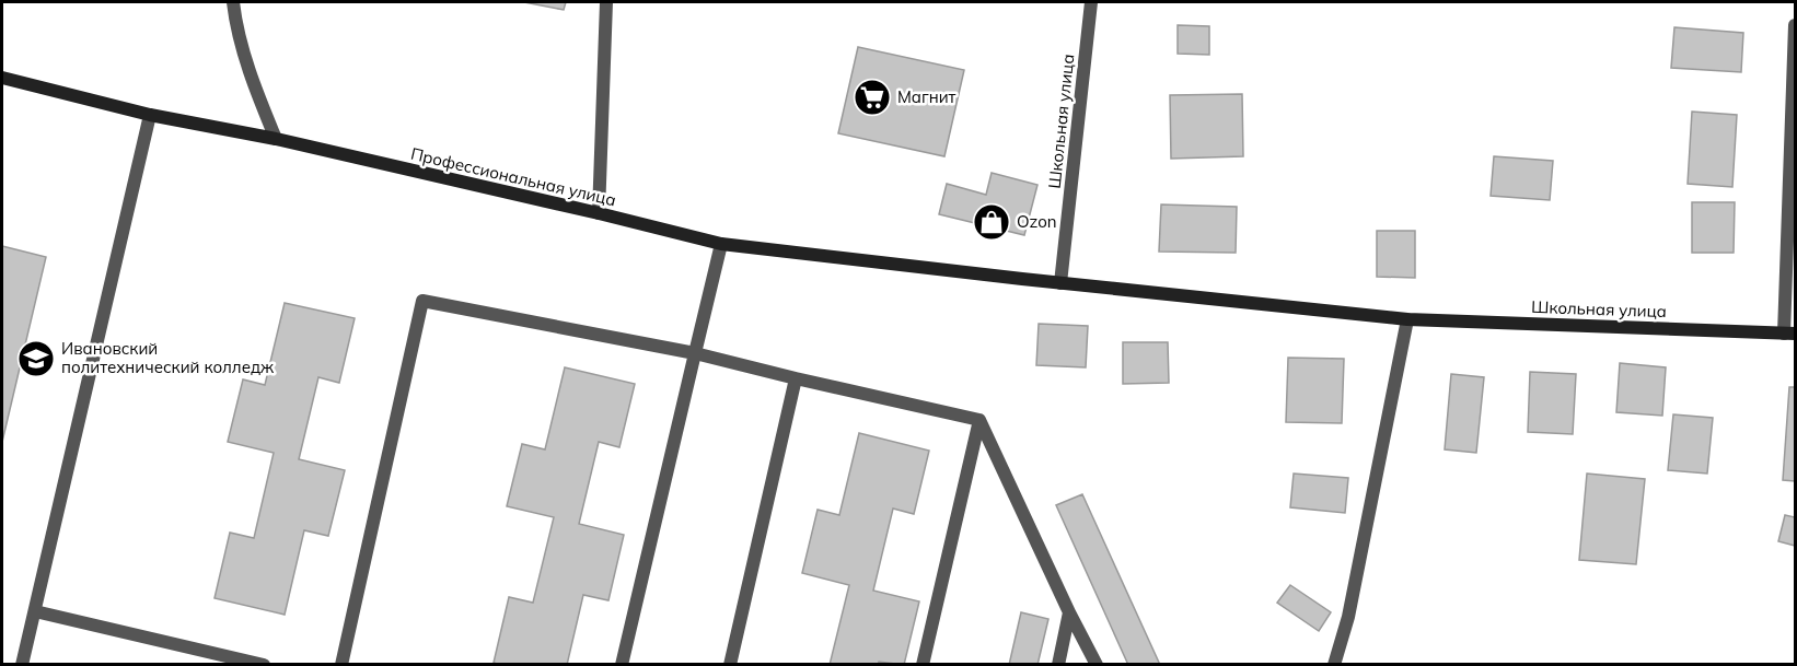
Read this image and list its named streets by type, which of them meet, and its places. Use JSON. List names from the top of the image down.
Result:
{
  "streets": {
    "street": ["Школьная улица", "Профессиональная улица"]
  },
  "crossings": [
    ["Школьная улица", "Профессиональная улица"]
  ],
  "places": {
    "supermarket": ["Магнит"],
    "shop": ["Ozon"],
    "school or university": ["Ивановский политехнический колледж"]
  }
}
